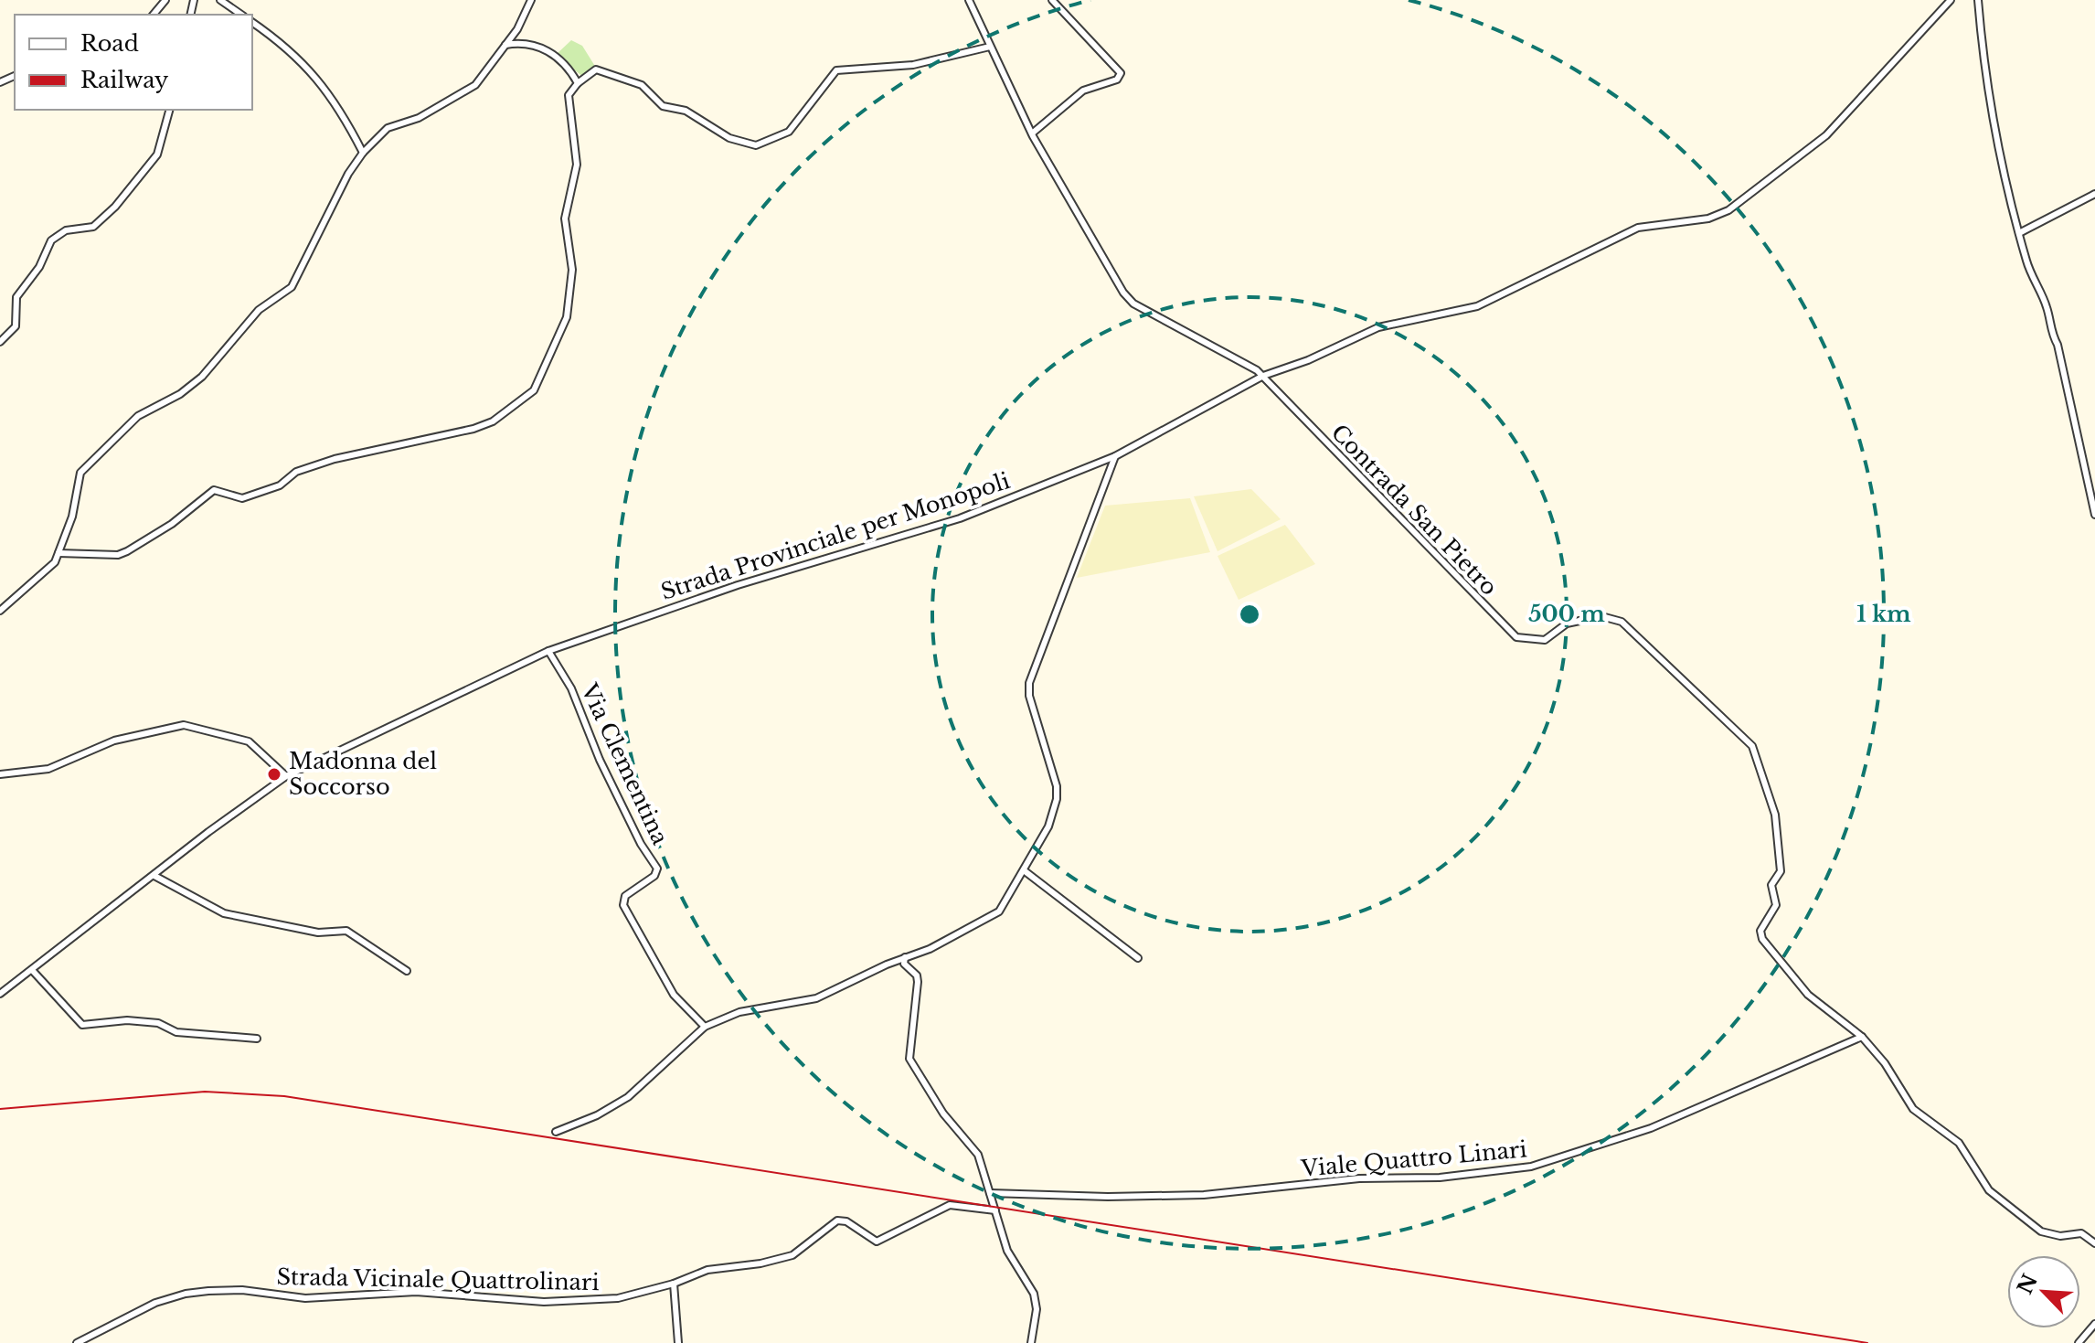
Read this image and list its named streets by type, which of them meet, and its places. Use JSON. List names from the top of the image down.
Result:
{
  "streets": {
    "street": [
      "Contrada San Pietro",
      "Strada Provinciale per Monopoli",
      "Via Clementina",
      "Viale Quattro Linari",
      "Strada Vicinale Quattrolinari"
    ]
  },
  "crossings": [
    ["Contrada San Pietro", "Strada Provinciale per Monopoli"],
    ["Contrada San Pietro", "Viale Quattro Linari"],
    ["Strada Provinciale per Monopoli", "Via Clementina"]
  ],
  "places": ["Madonna del Soccorso"],
  "legend": ["Road", "Railway"],
  "north": "top left",
  "rings": ["500 m", "1 km"]
}
